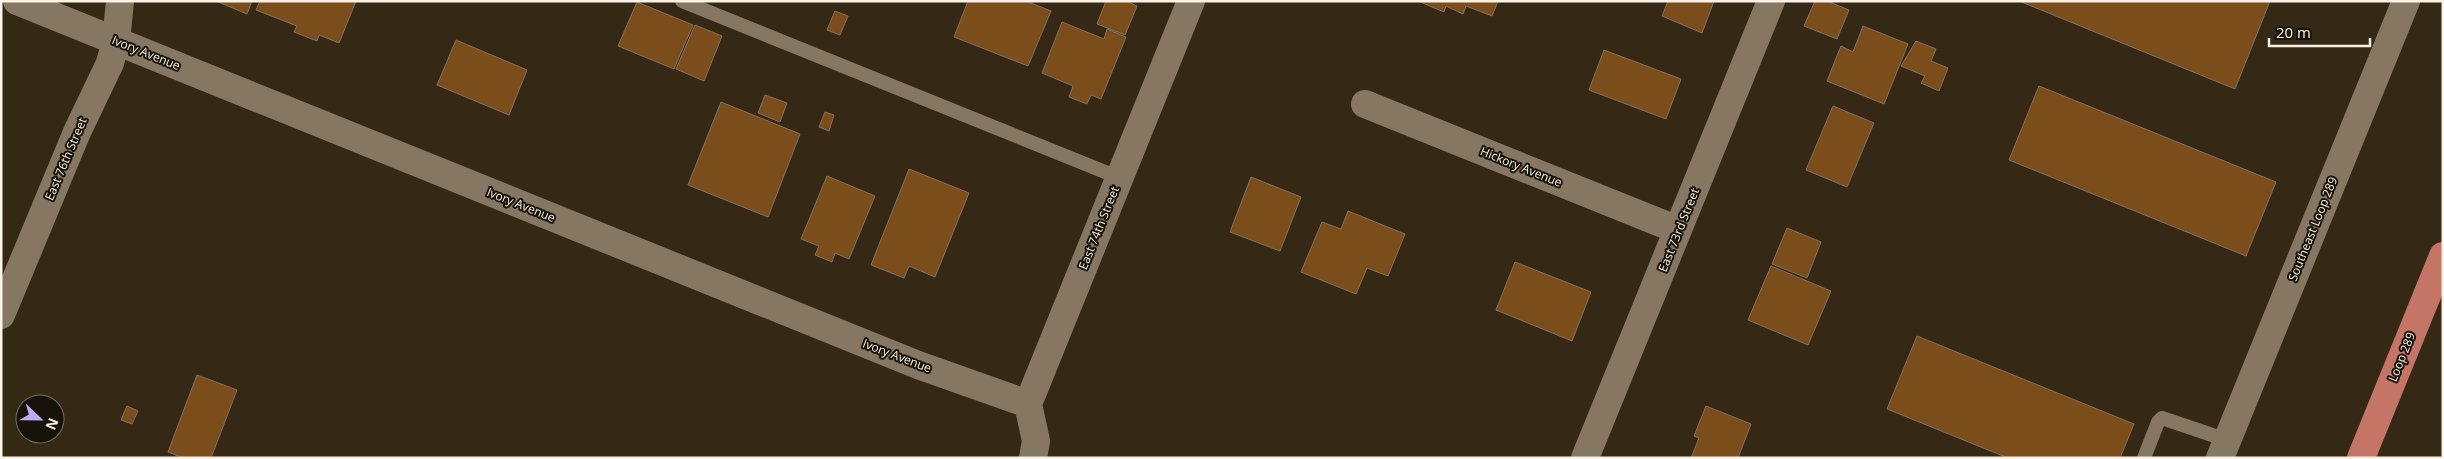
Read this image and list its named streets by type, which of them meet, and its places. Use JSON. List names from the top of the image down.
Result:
{
  "streets": {
    "highway": ["Loop 289"],
    "street": [
      "Ivory Avenue",
      "East 76th Street",
      "Hickory Avenue",
      "East 74th Street",
      "Southeast Loop 289",
      "East 73rd Street"
    ]
  },
  "crossings": [
    ["Ivory Avenue", "East 76th Street"],
    ["Ivory Avenue", "East 74th Street"],
    ["Hickory Avenue", "East 73rd Street"]
  ],
  "scale_bar": "20 m",
  "north": "right"
}
